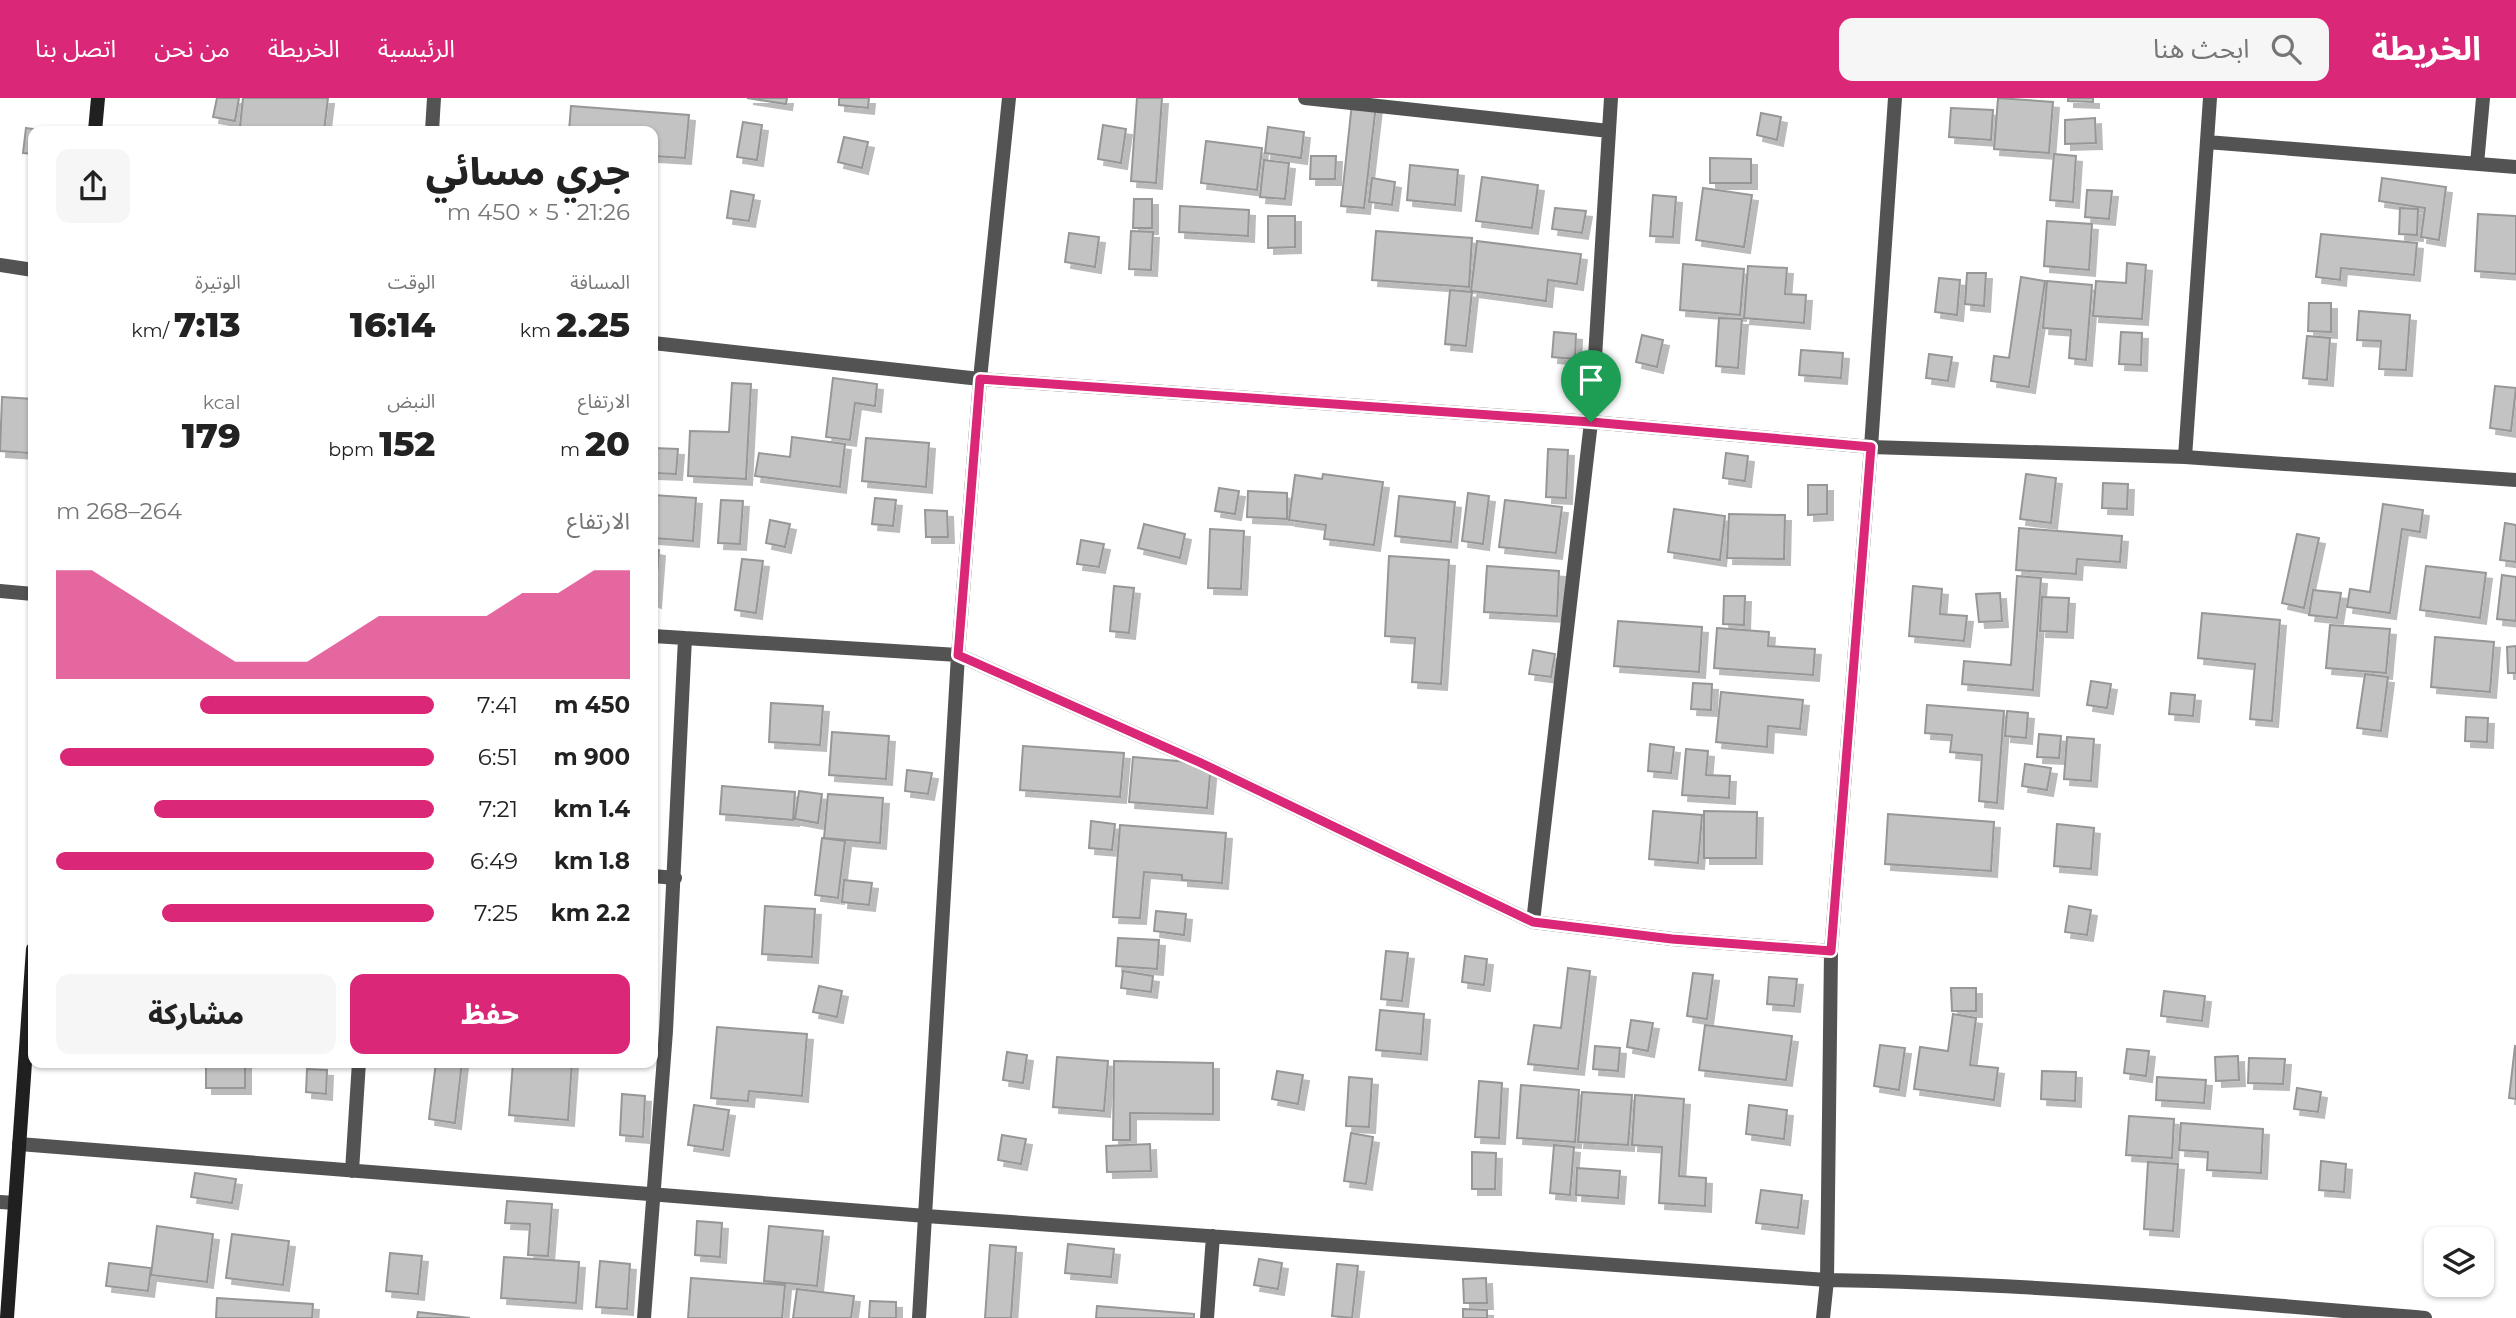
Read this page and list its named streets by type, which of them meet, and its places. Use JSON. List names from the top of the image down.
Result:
{
  "page": {
    "header": "الخريطة",
    "search": "ابحث هنا",
    "nav": [
      "الرئيسية",
      "الخريطة",
      "من نحن",
      "اتصل بنا"
    ],
    "heading": ["جري مسائي", "21:26 · 5 × 450 m"],
    "stats": [
      ["المسافة", "2.25 km"],
      ["الوقت", "16:14"],
      ["الوتيرة", "7:13 /km"],
      ["الارتفاع", "20 m"],
      ["النبض", "152 bpm"],
      ["kcal", "179"]
    ],
    "chart": ["الارتفاع", "264–268 m"],
    "list": [
      {
        "name": "450 m",
        "note": "7:41"
      },
      {
        "name": "900 m",
        "note": "6:51"
      },
      {
        "name": "1.4 km",
        "note": "7:21"
      },
      {
        "name": "1.8 km",
        "note": "6:49"
      },
      {
        "name": "2.2 km",
        "note": "7:25"
      }
    ],
    "buttons": ["حفظ", "مشاركة"]
  }
}
